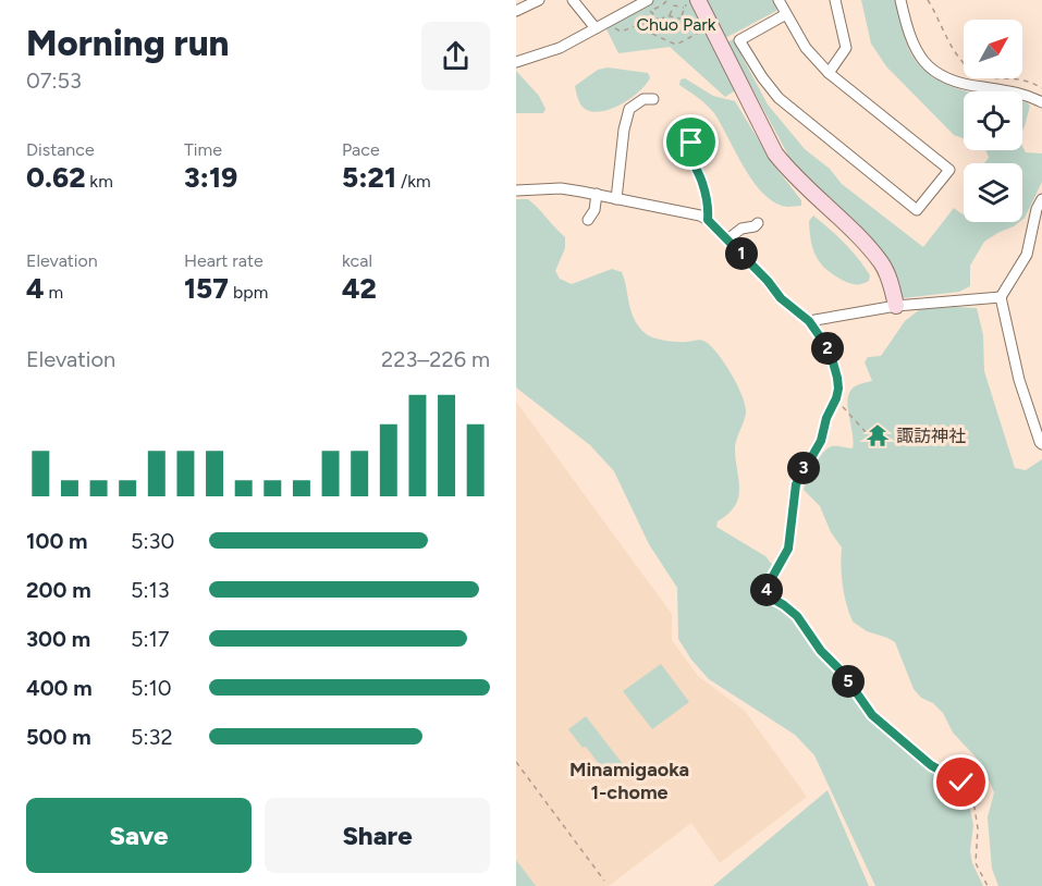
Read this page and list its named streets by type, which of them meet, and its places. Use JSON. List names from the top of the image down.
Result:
{
  "districts": ["Minamigaoka 1-chome"],
  "parks": ["Chuo Park"],
  "places": {
    "temple": ["諏訪神社"]
  },
  "north": "top right",
  "page": {
    "heading": ["Morning run", "07:53"],
    "stats": [
      ["Distance", "0.62 km"],
      ["Time", "3:19"],
      ["Pace", "5:21 /km"],
      ["Elevation", "4 m"],
      ["Heart rate", "157 bpm"],
      ["kcal", "42"]
    ],
    "pins": [
      "1",
      "2",
      "3",
      "4",
      "5"
    ],
    "chart": ["Elevation", "223–226 m"],
    "list": [
      {
        "name": "100 m",
        "note": "5:30"
      },
      {
        "name": "200 m",
        "note": "5:13"
      },
      {
        "name": "300 m",
        "note": "5:17"
      },
      {
        "name": "400 m",
        "note": "5:10"
      },
      {
        "name": "500 m",
        "note": "5:32"
      }
    ],
    "buttons": ["Save", "Share"]
  }
}
